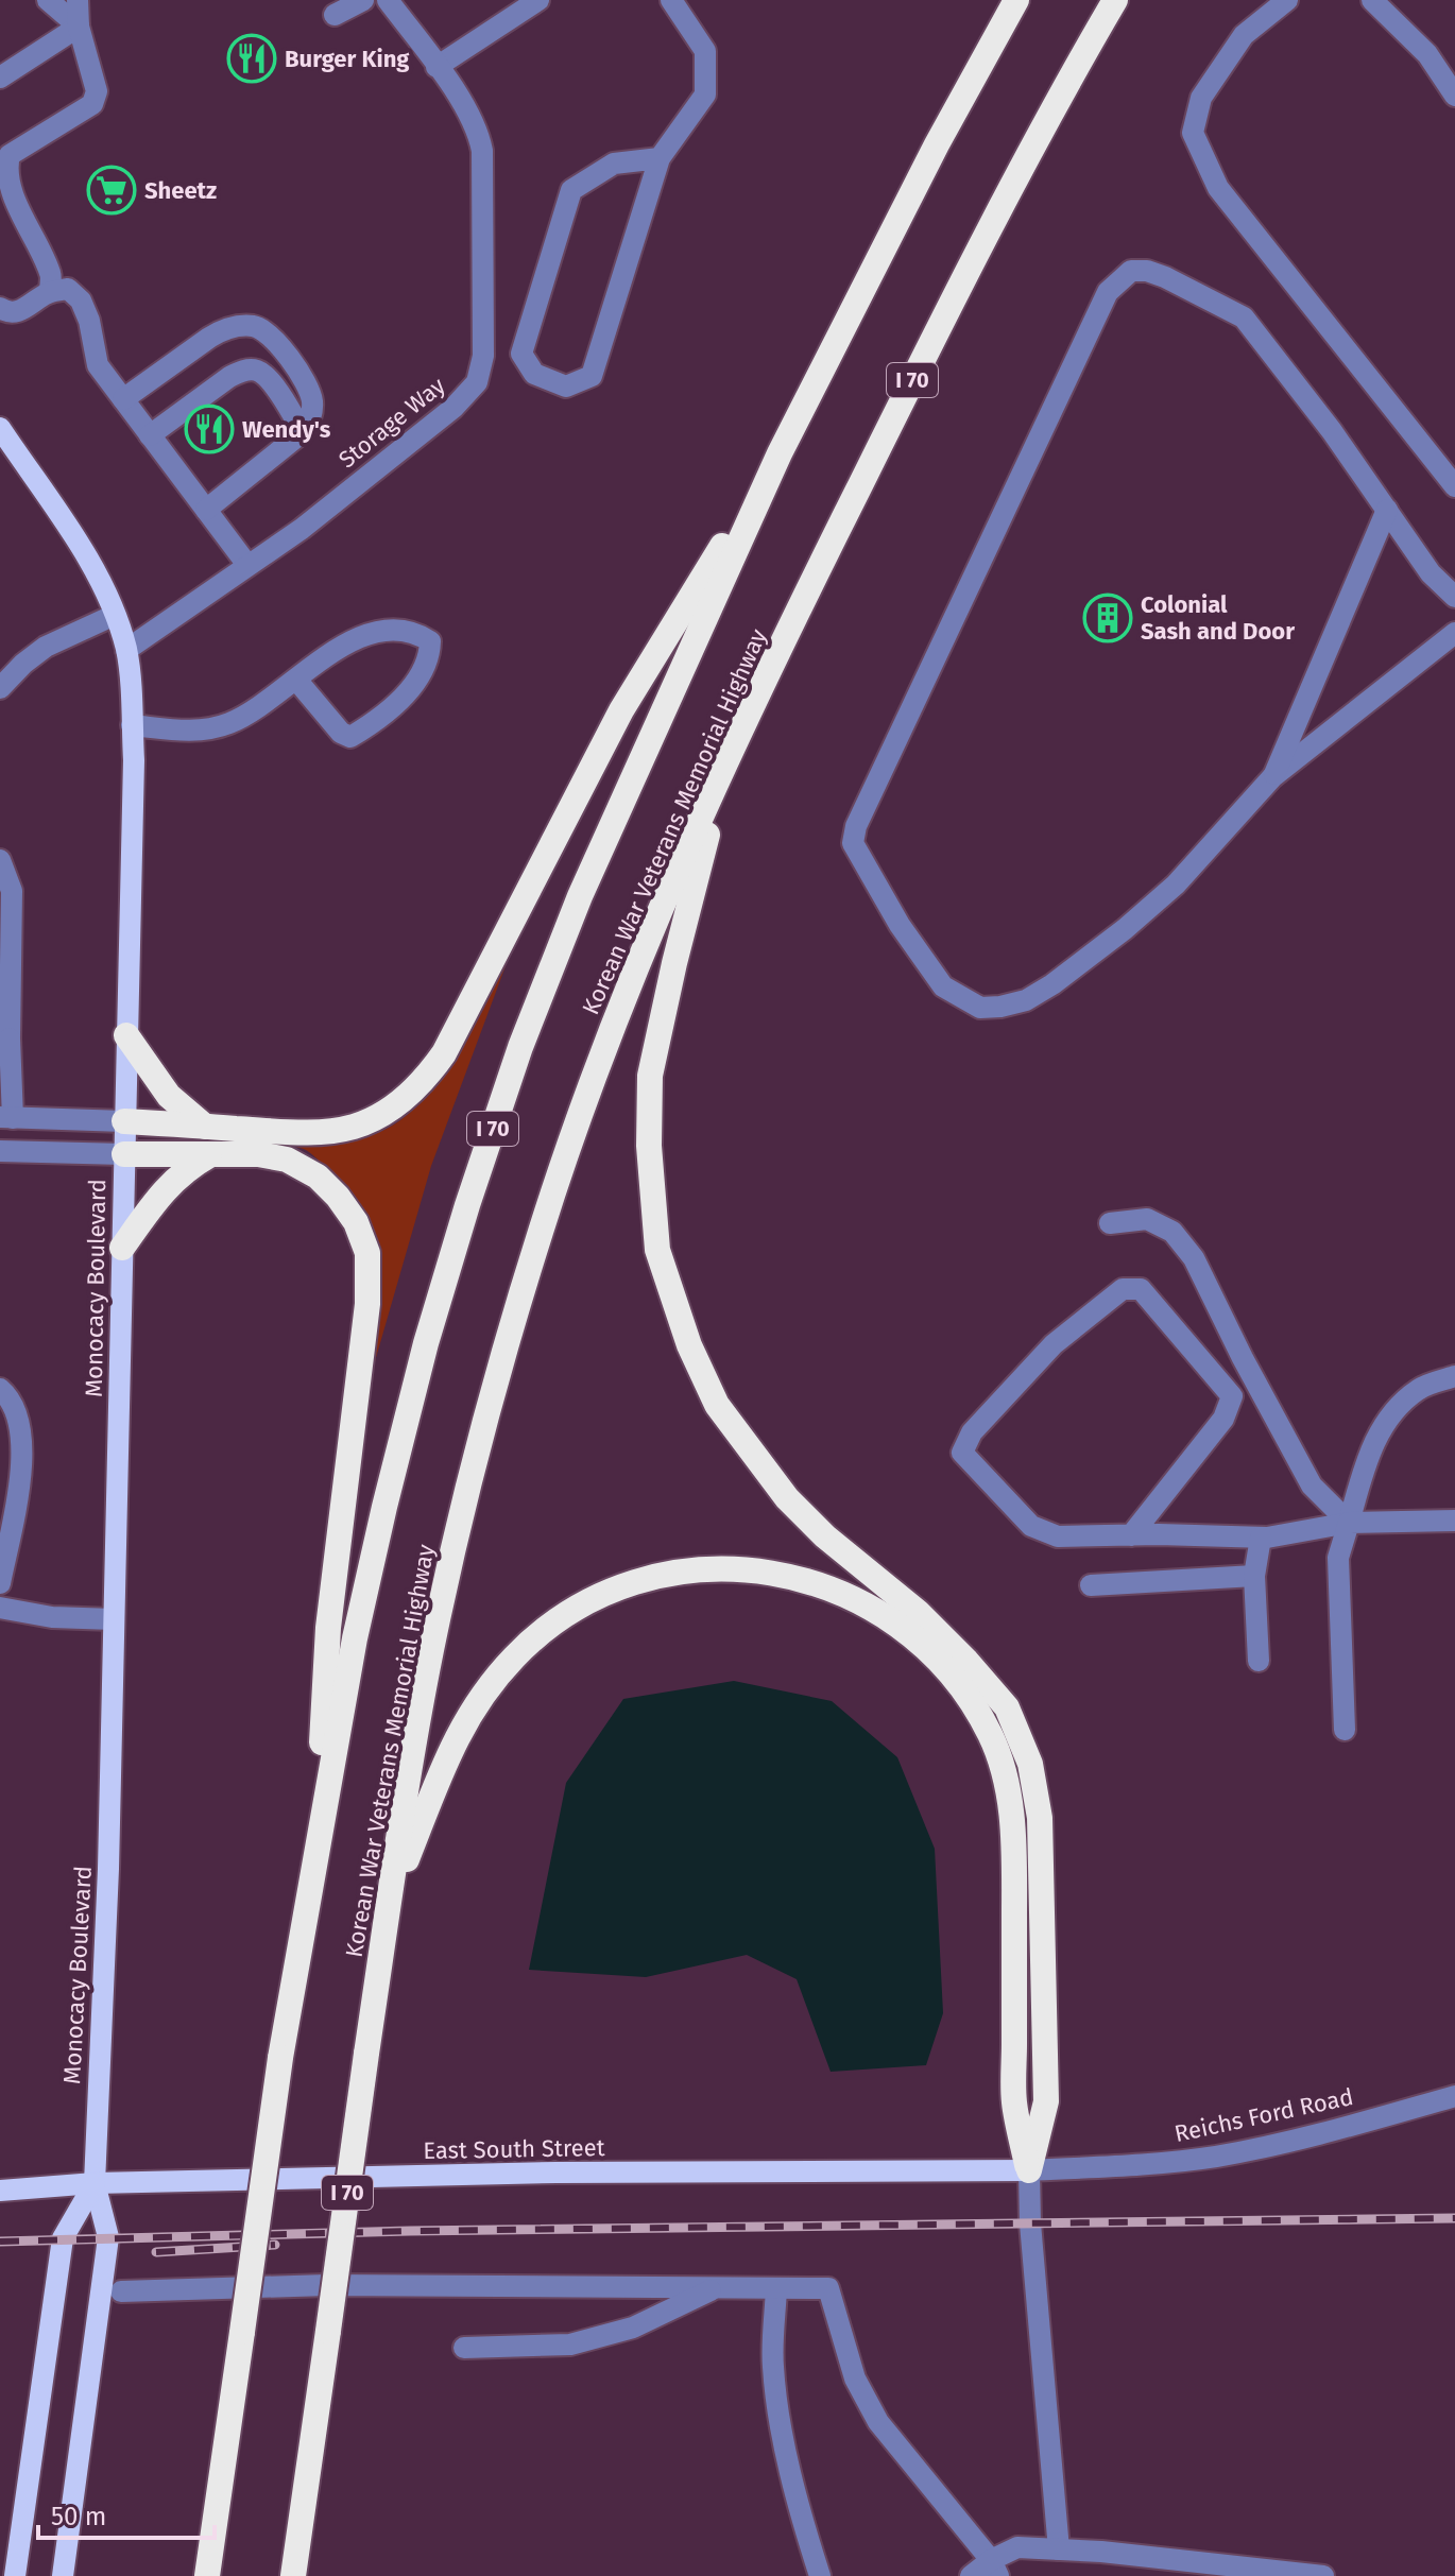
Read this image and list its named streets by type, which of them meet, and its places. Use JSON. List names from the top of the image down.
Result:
{
  "streets": {
    "highway": ["I 70", "Korean War Veterans Memorial Highway"],
    "main road": ["Monocacy Boulevard", "East South Street"],
    "street": ["Storage Way", "Reichs Ford Road"]
  },
  "crossings": [
    ["Storage Way", "Monocacy Boulevard"],
    ["Monocacy Boulevard", "East South Street"],
    ["Reichs Ford Road", "East South Street"]
  ],
  "places": {
    "restaurant": ["Burger King", "Wendy's"],
    "supermarket": ["Sheetz"],
    "building": ["Colonial Sash and Door"]
  },
  "scale_bar": "50 m"
}
